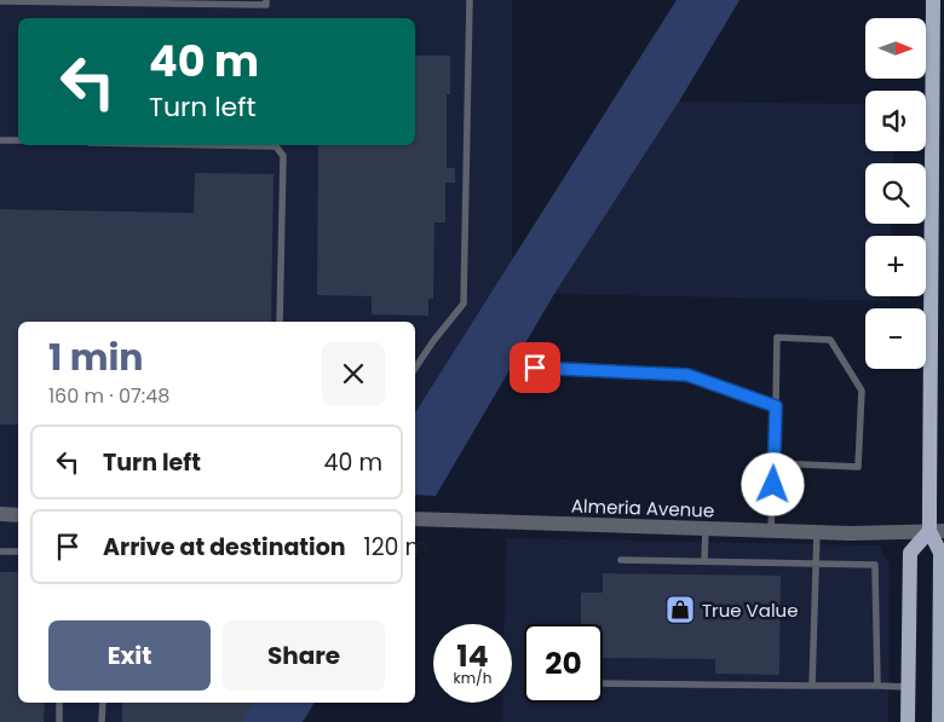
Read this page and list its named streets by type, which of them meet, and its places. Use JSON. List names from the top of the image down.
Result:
{
  "streets": {
    "street": ["Almeria Avenue"]
  },
  "places": {
    "shop": ["True Value"]
  },
  "north": "right",
  "page": {
    "map_buttons": ["+", "−"],
    "turn": ["40 m", "Turn left"],
    "heading": ["1 min", "160 m · 07:48"],
    "list": [
      {
        "name": "Turn left",
        "value": "40 m"
      },
      {
        "name": "Arrive at destination",
        "value": "120 m"
      }
    ],
    "buttons": ["Exit", "Share"],
    "speed": "14 km/h",
    "limit": "20"
  }
}
